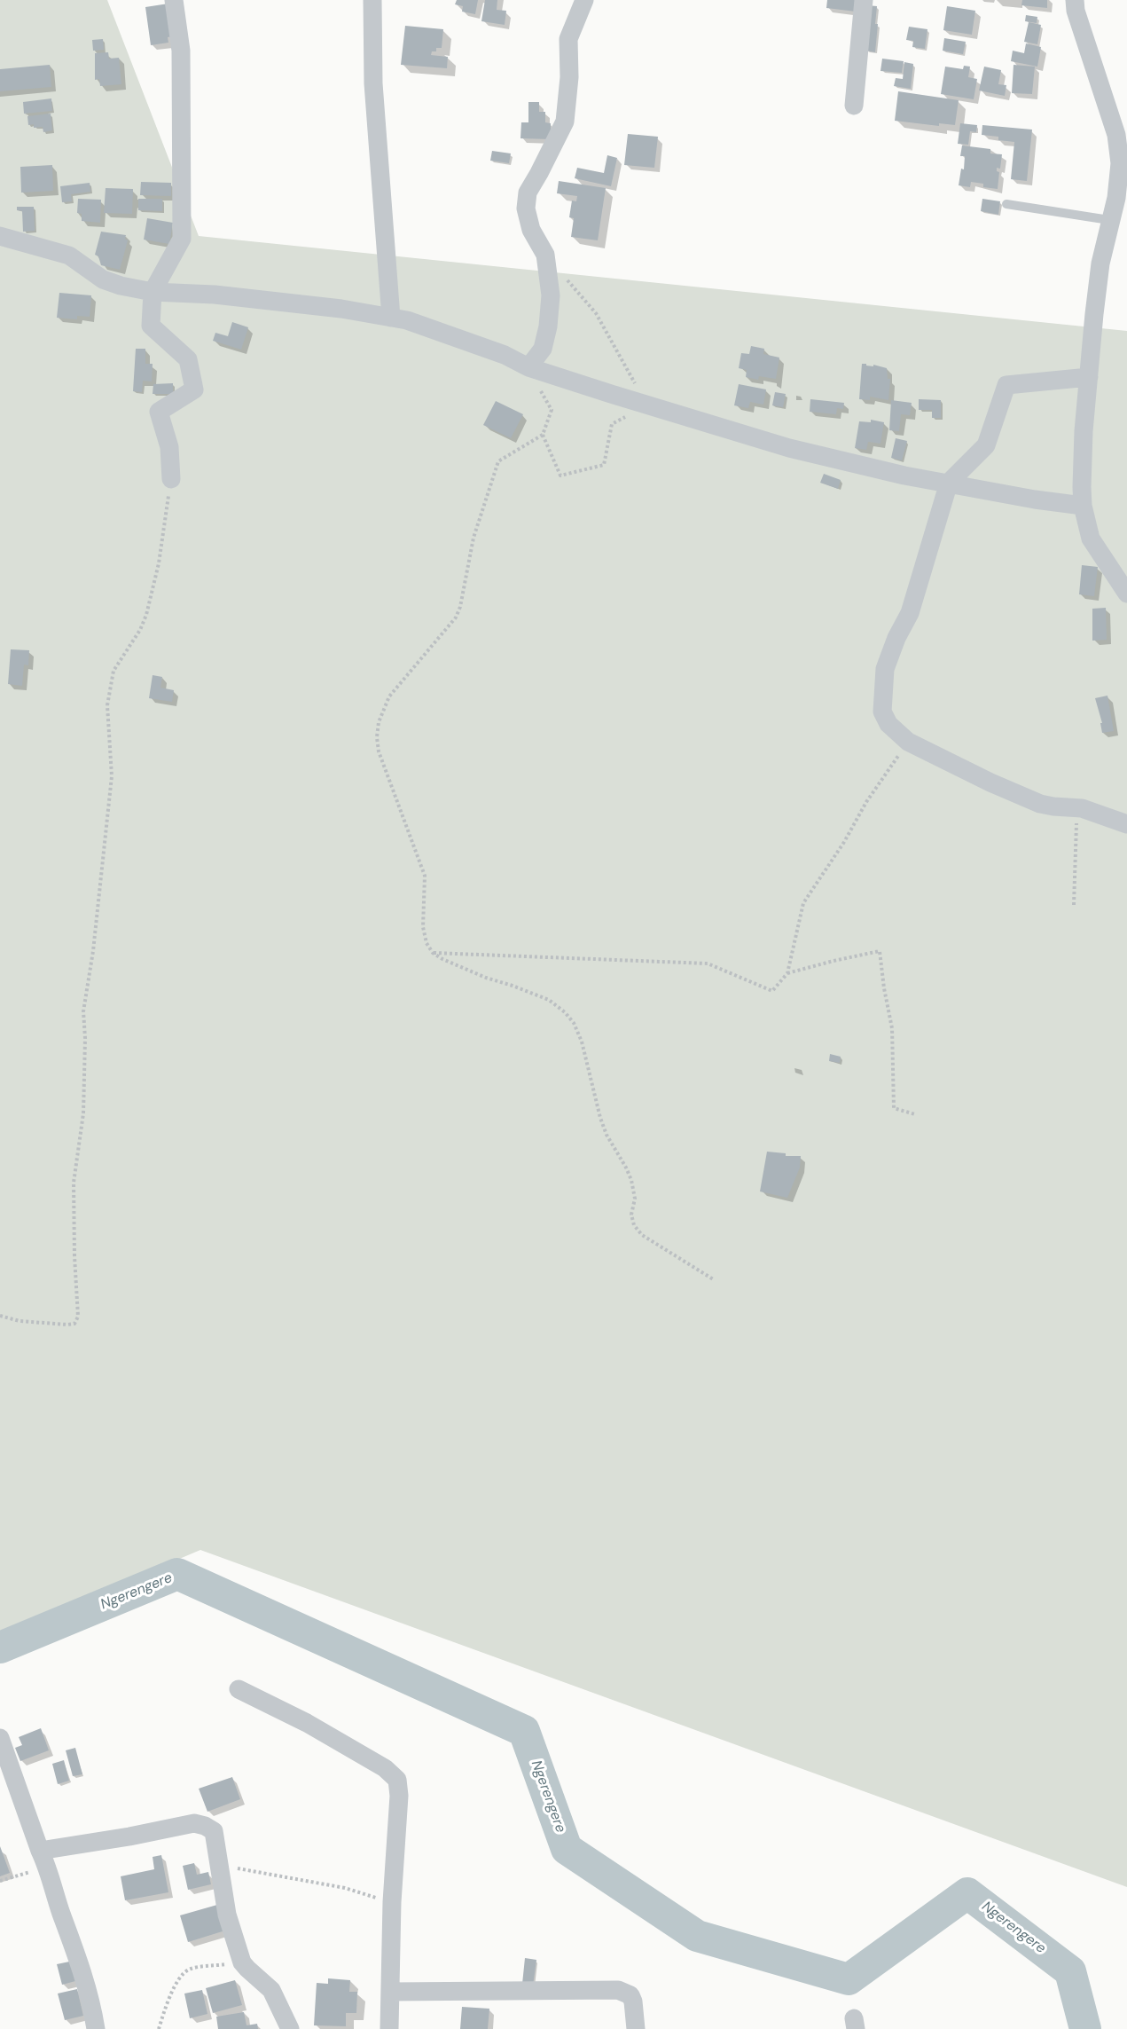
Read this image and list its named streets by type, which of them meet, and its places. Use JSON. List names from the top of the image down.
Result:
{
  "water": ["Ngerengere"]
}
